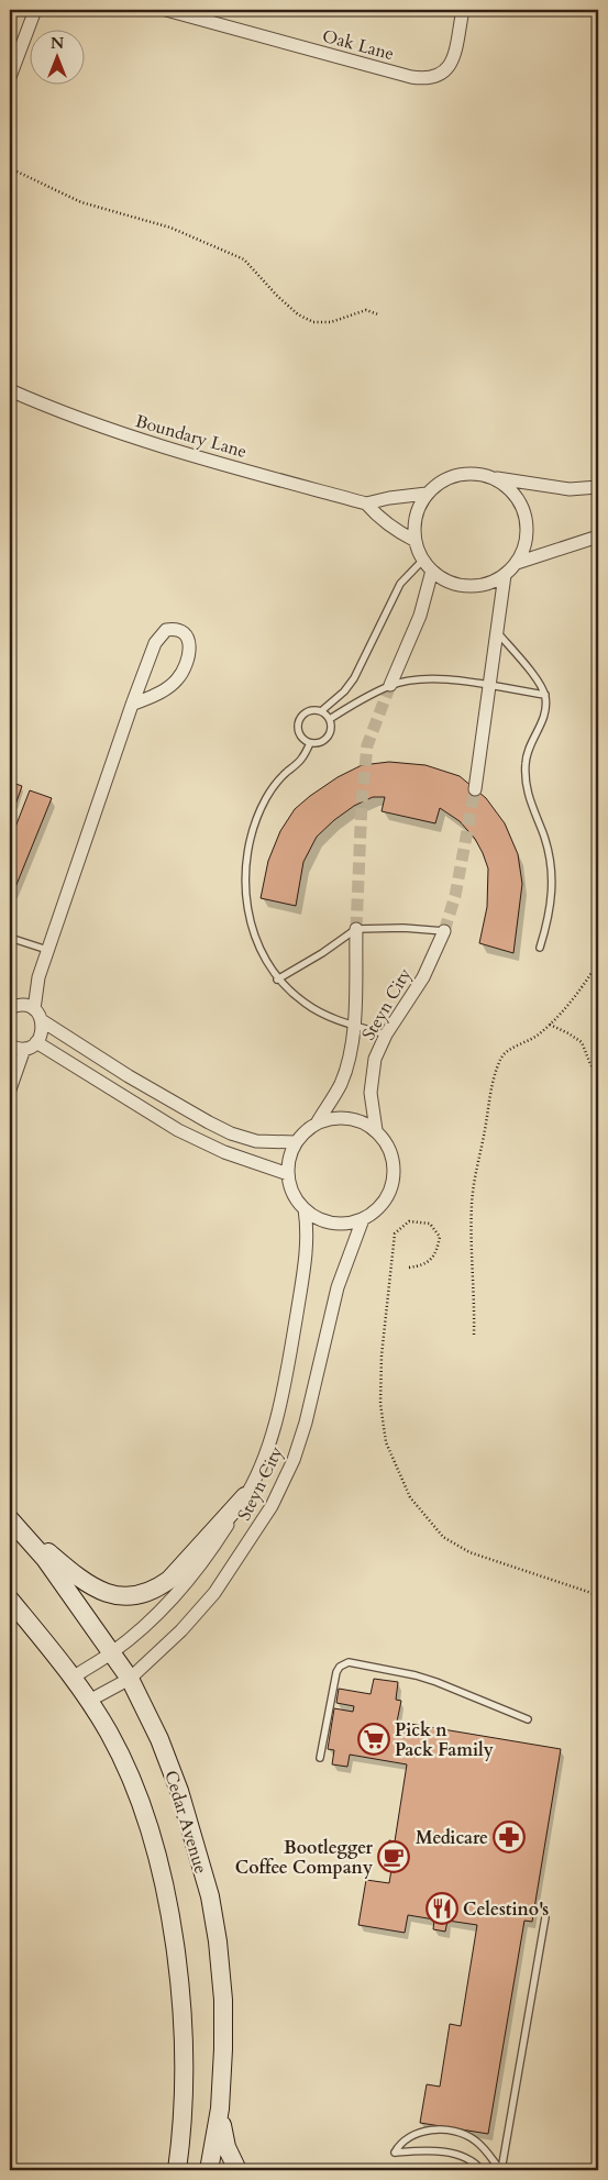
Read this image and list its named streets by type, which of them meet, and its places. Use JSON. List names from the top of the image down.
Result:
{
  "streets": {
    "main road": ["Cedar Avenue"],
    "street": ["Oak Lane", "Boundary Lane", "Steyn City"]
  },
  "crossings": [
    ["Steyn City", "Cedar Avenue"]
  ],
  "places": {
    "supermarket": ["Pick n Pack Family"],
    "pharmacy": ["Medicare"],
    "cafe": ["Bootlegger Coffee Company"],
    "restaurant": ["Celestino's"]
  },
  "north": "top"
}
